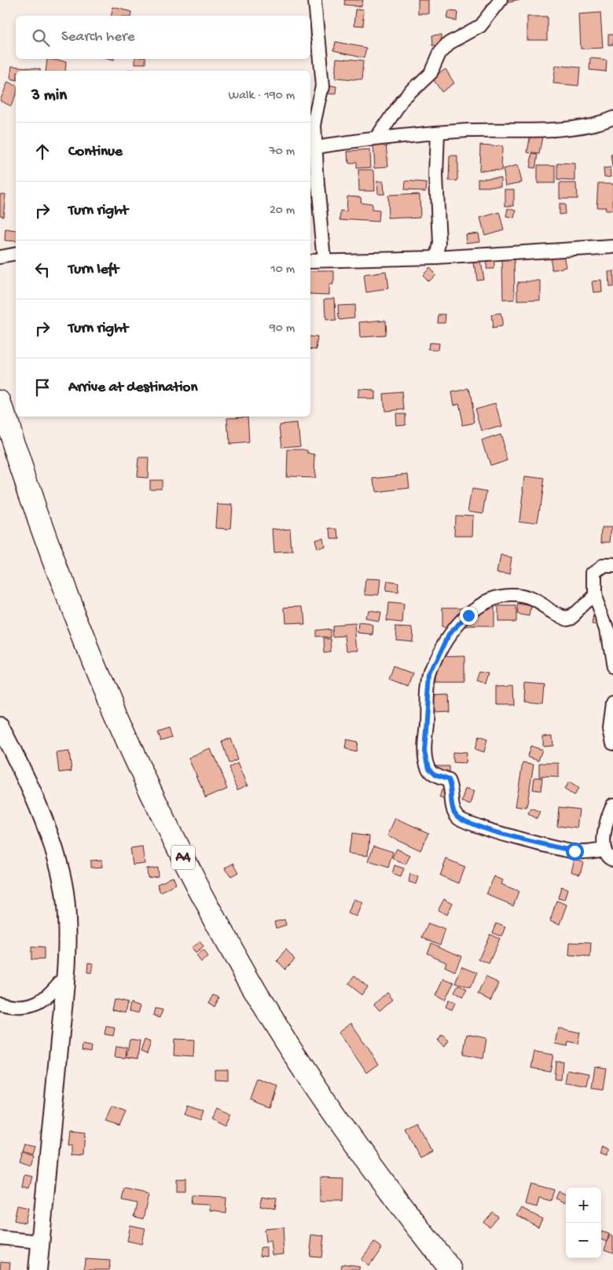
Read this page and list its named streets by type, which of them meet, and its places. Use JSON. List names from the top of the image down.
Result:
{
  "streets": {
    "highway": ["A4"]
  },
  "page": {
    "search": "Search here",
    "heading": ["3 min", "Walk · 190 m"],
    "list": [
      ["Continue", "70 m"],
      ["Turn right", "20 m"],
      ["Turn left", "10 m"],
      ["Turn right", "90 m"],
      "Arrive at destination"
    ],
    "map_buttons": ["+", "−"]
  }
}
